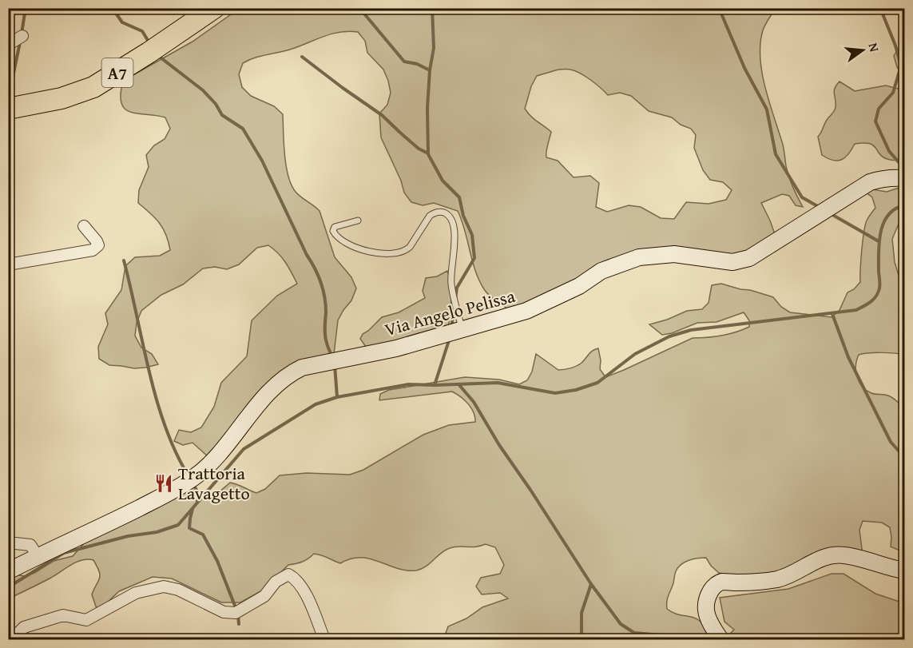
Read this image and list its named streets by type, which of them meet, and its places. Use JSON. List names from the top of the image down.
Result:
{
  "streets": {
    "highway": ["A7"],
    "street": ["Via Angelo Pelissa"]
  },
  "places": {
    "restaurant": ["Trattoria Lavagetto"]
  },
  "north": "right"
}
